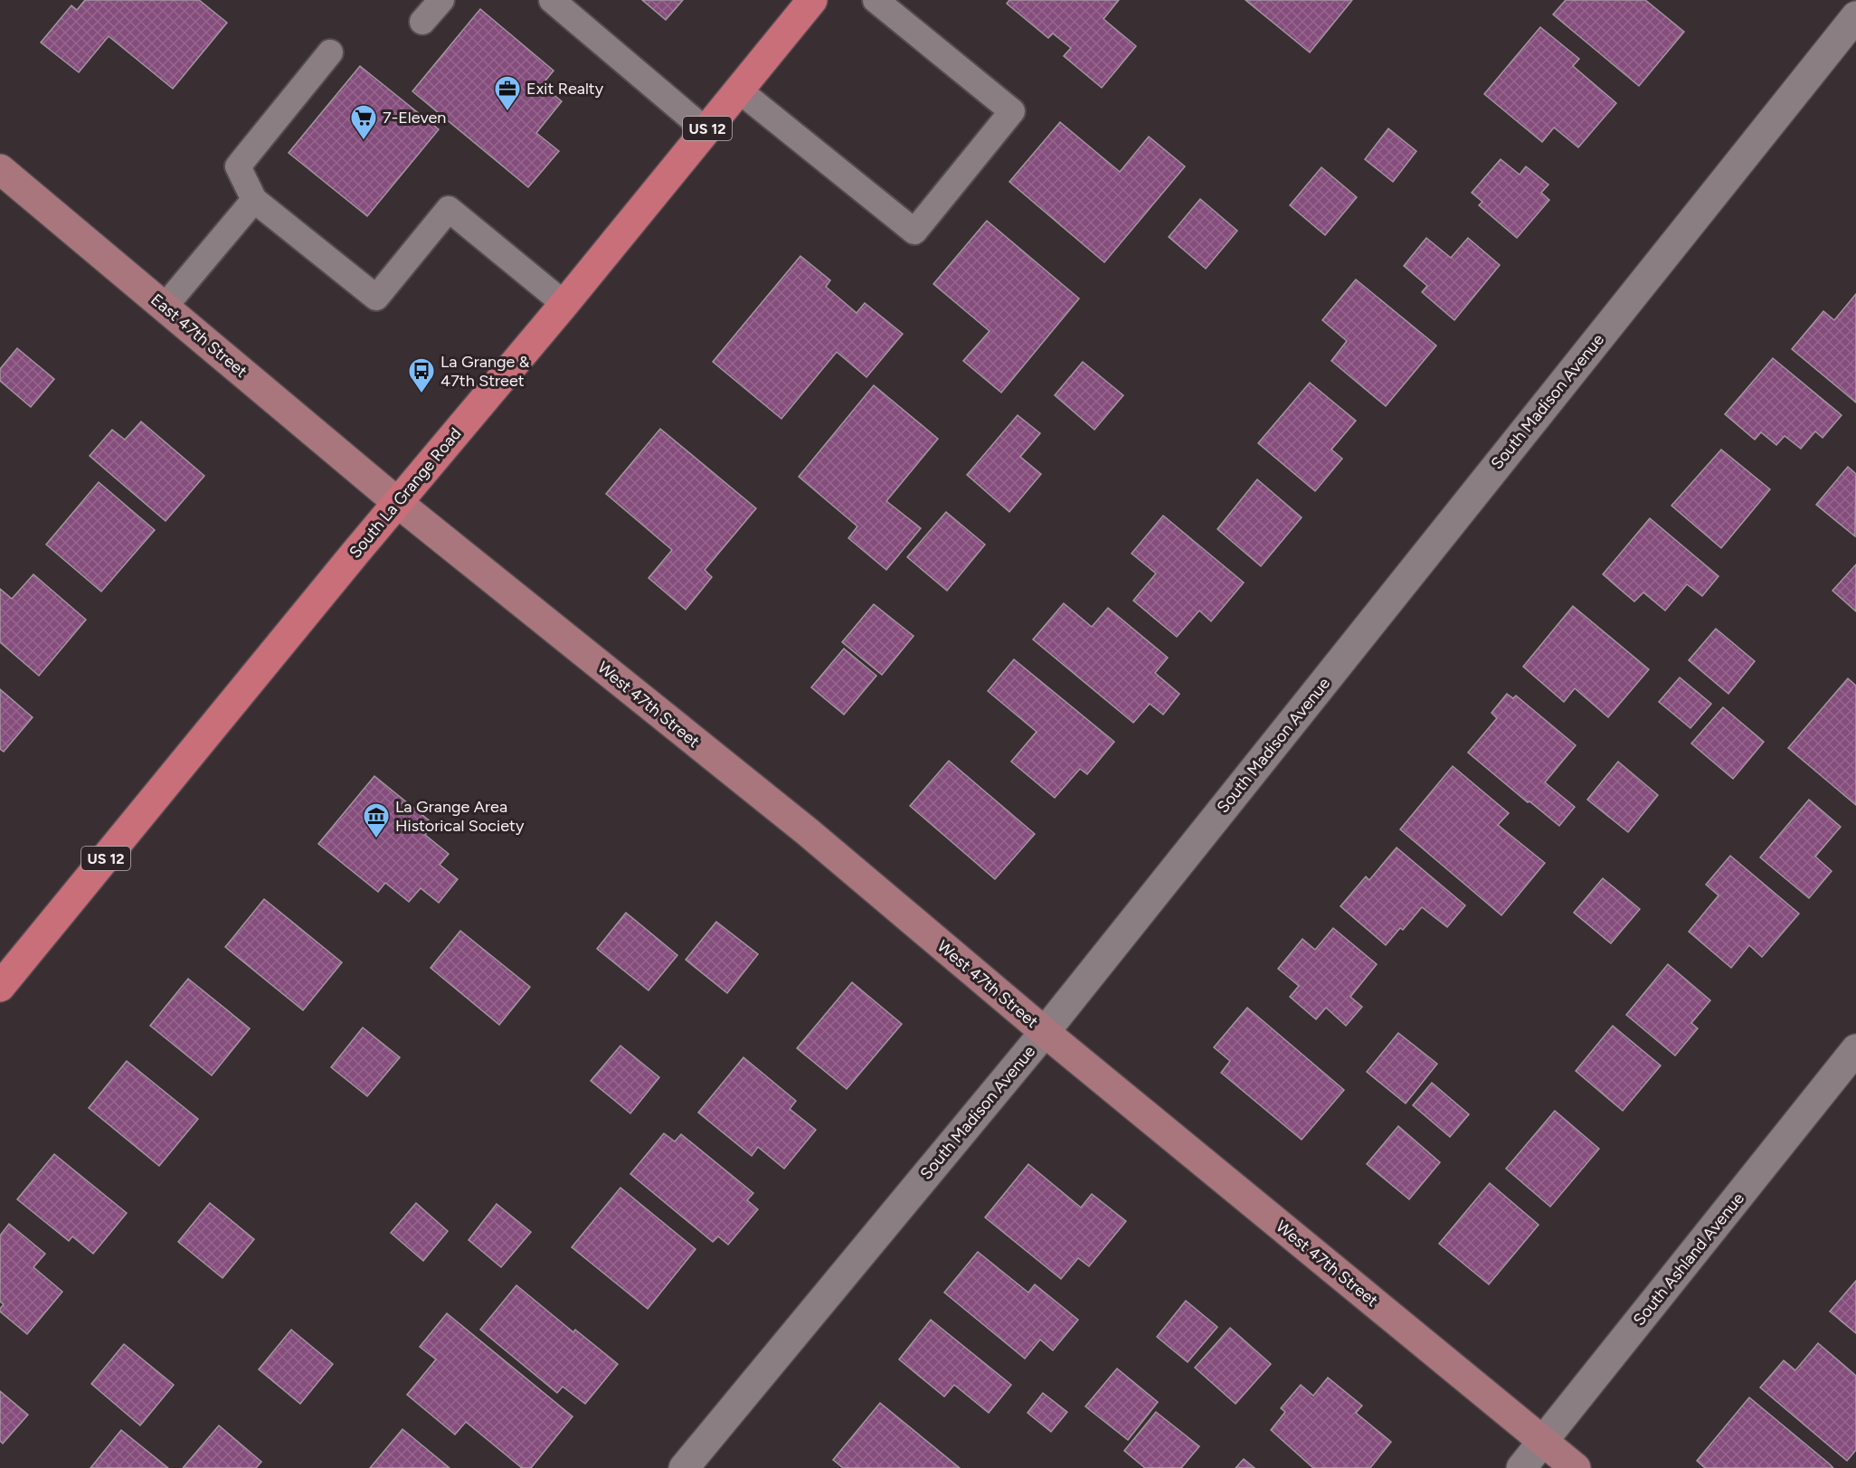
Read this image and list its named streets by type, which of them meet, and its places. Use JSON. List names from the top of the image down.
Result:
{
  "streets": {
    "main road": [
      "US 12",
      "East 47th Street",
      "South La Grange Road",
      "West 47th Street"
    ],
    "street": ["South Madison Avenue", "South Ashland Avenue"]
  },
  "crossings": [
    ["East 47th Street", "South La Grange Road"],
    ["East 47th Street", "West 47th Street"],
    ["South Madison Avenue", "West 47th Street"],
    ["South La Grange Road", "West 47th Street"],
    ["West 47th Street", "South Ashland Avenue"]
  ],
  "places": {
    "office": ["Exit Realty"],
    "supermarket": ["7-Eleven"],
    "bus stop": ["La Grange & 47th Street"],
    "museum": ["La Grange Area Historical Society"]
  }
}
